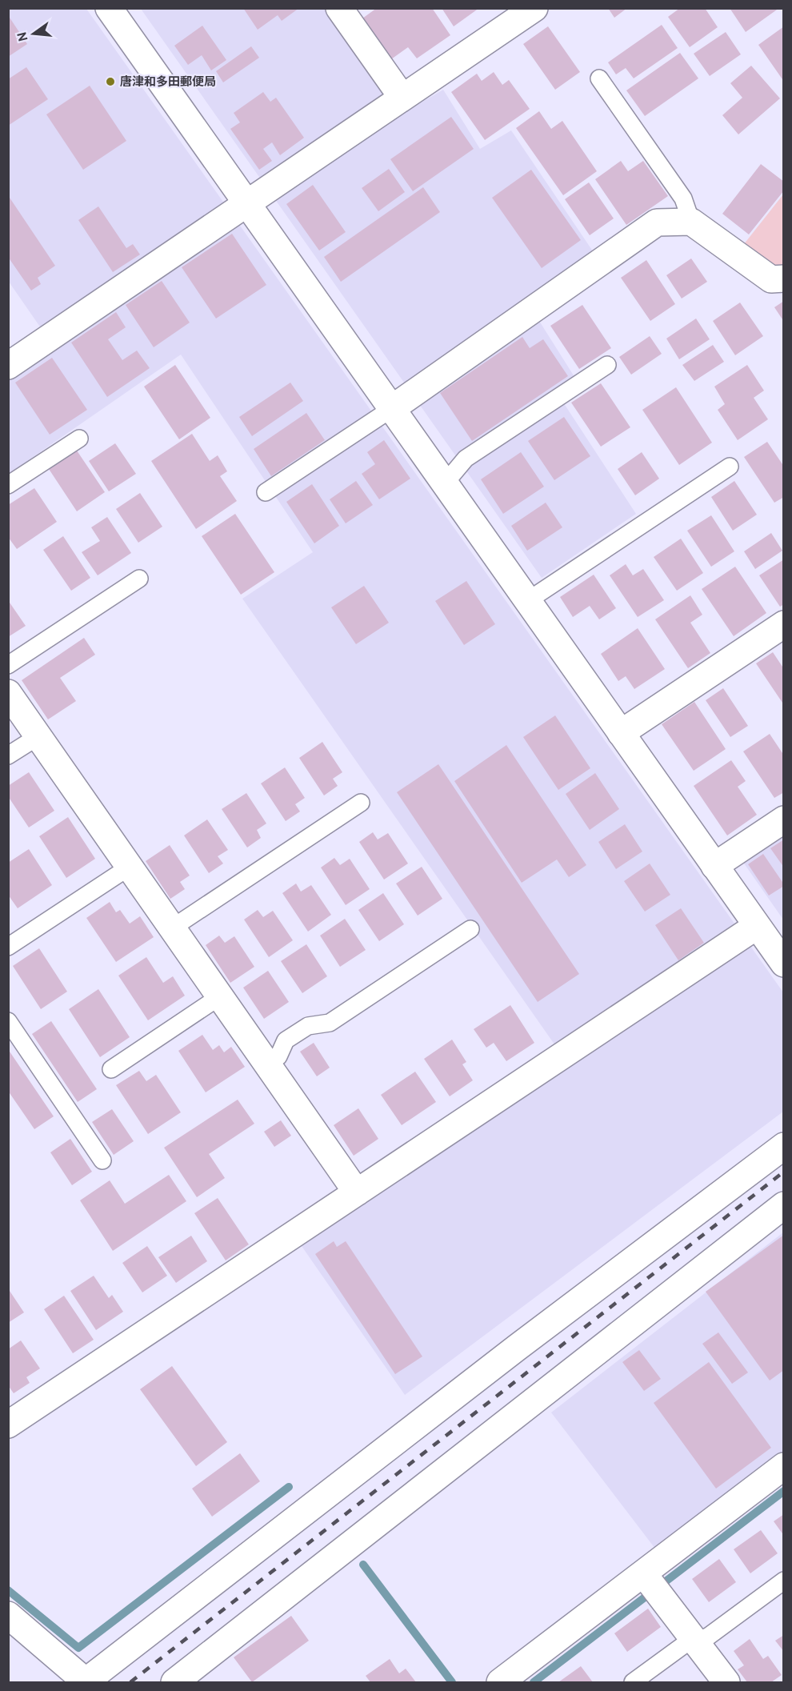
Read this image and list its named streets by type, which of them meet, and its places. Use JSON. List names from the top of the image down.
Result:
{
  "places": ["唐津和多田郵便局"],
  "north": "left"
}
